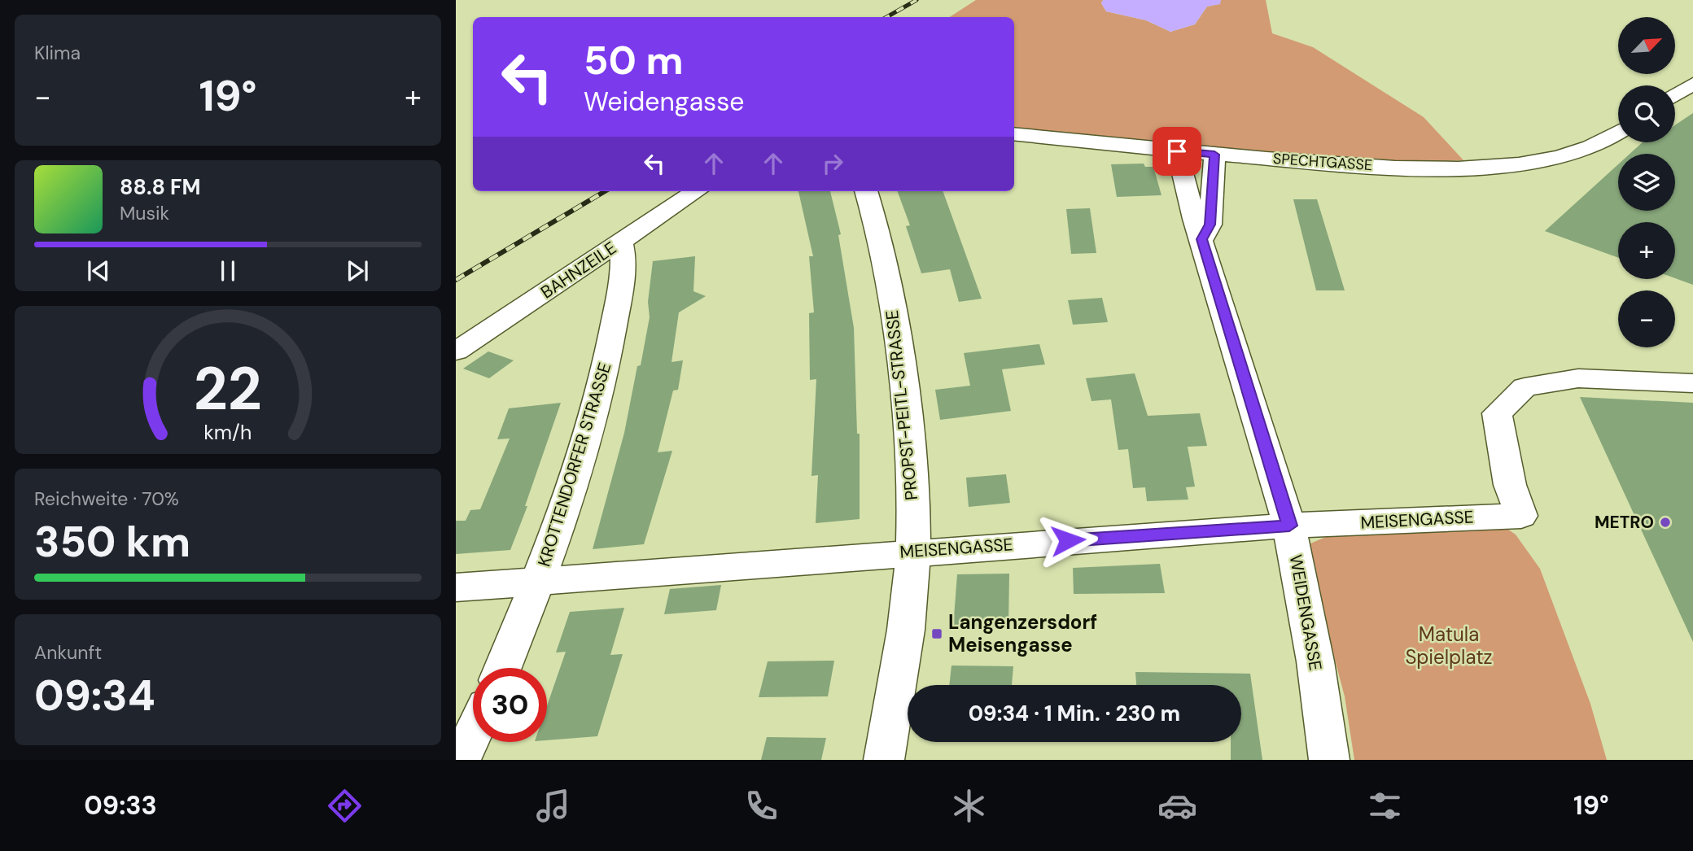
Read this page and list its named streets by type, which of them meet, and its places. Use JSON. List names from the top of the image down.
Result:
{
  "streets": {
    "street": [
      "SPECHTGASSE",
      "BAHNZEILE",
      "PROPST-PEITL-STRASSE",
      "KROTTENDORFER STRASSE",
      "MEISENGASSE",
      "WEIDENGASSE"
    ]
  },
  "crossings": [
    ["SPECHTGASSE", "WEIDENGASSE"],
    ["BAHNZEILE", "KROTTENDORFER STRASSE"],
    ["PROPST-PEITL-STRASSE", "MEISENGASSE"],
    ["KROTTENDORFER STRASSE", "MEISENGASSE"],
    ["MEISENGASSE", "WEIDENGASSE"]
  ],
  "parks": ["Matula Spielplatz"],
  "places": {
    "other": ["METRO"],
    "transit": ["Langenzersdorf Meisengasse"]
  },
  "north": "top right",
  "page": {
    "tile": [
      "Klima",
      ["Reichweite · 70%", "350 km"],
      ["Ankunft", "09:34"]
    ],
    "map_buttons": ["+", "−"],
    "turn": ["50 m", "Weidengasse"],
    "heat": ["−", "19°", "+"],
    "song": ["88.8 FM", "Musik"],
    "limit": "30",
    "trip": "09:34 · 1 Min. · 230 m",
    "tabs": ["09:33", "19°"],
    "gauge": ["22", "km/h"]
  }
}
